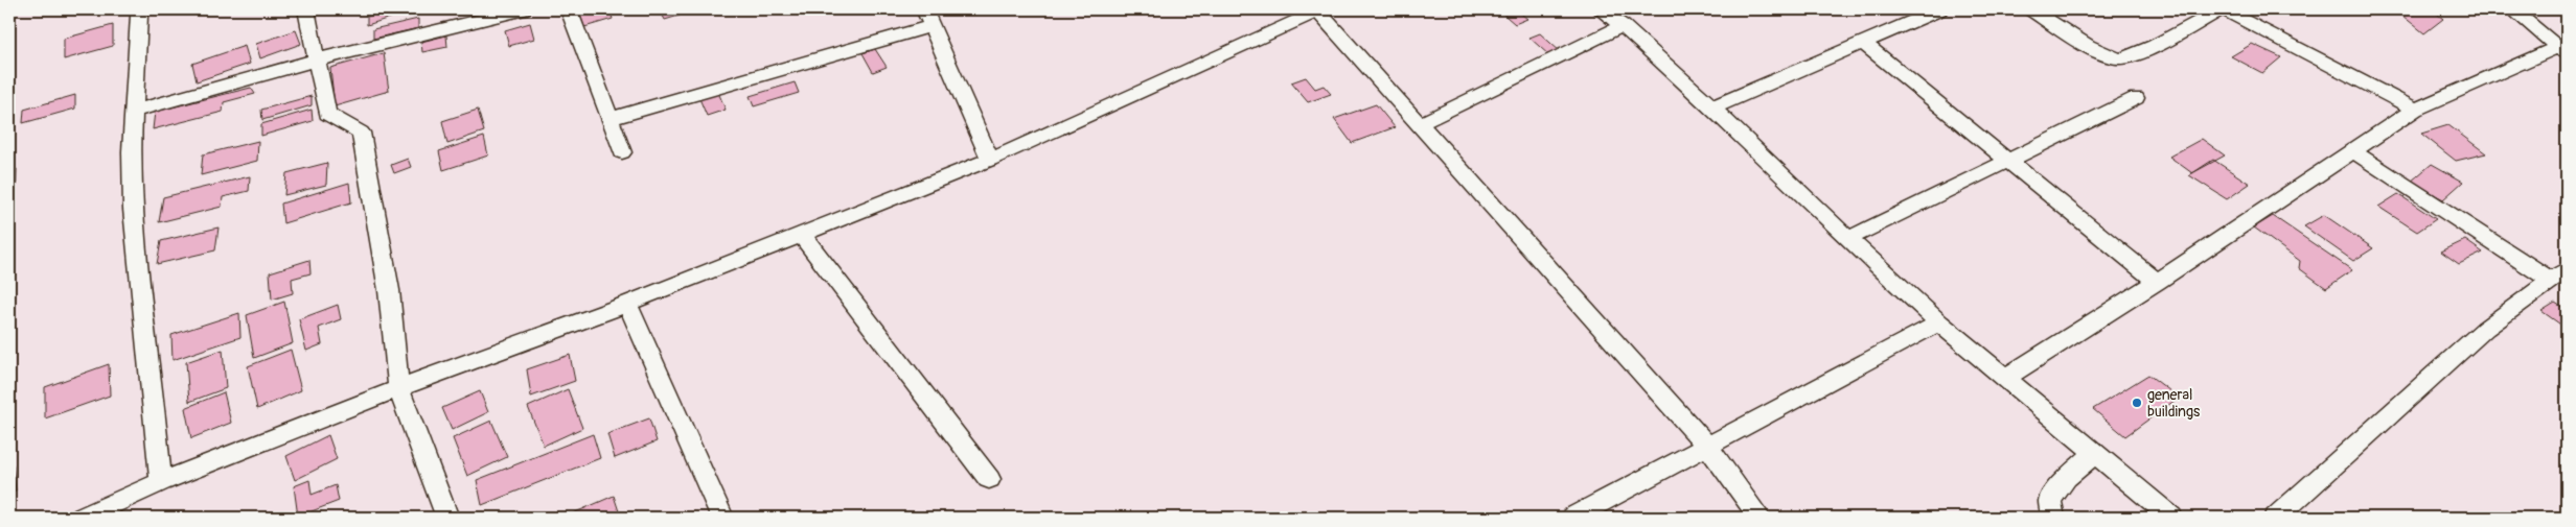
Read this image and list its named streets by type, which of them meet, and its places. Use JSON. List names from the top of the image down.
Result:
{
  "places": ["general buildings"]
}
